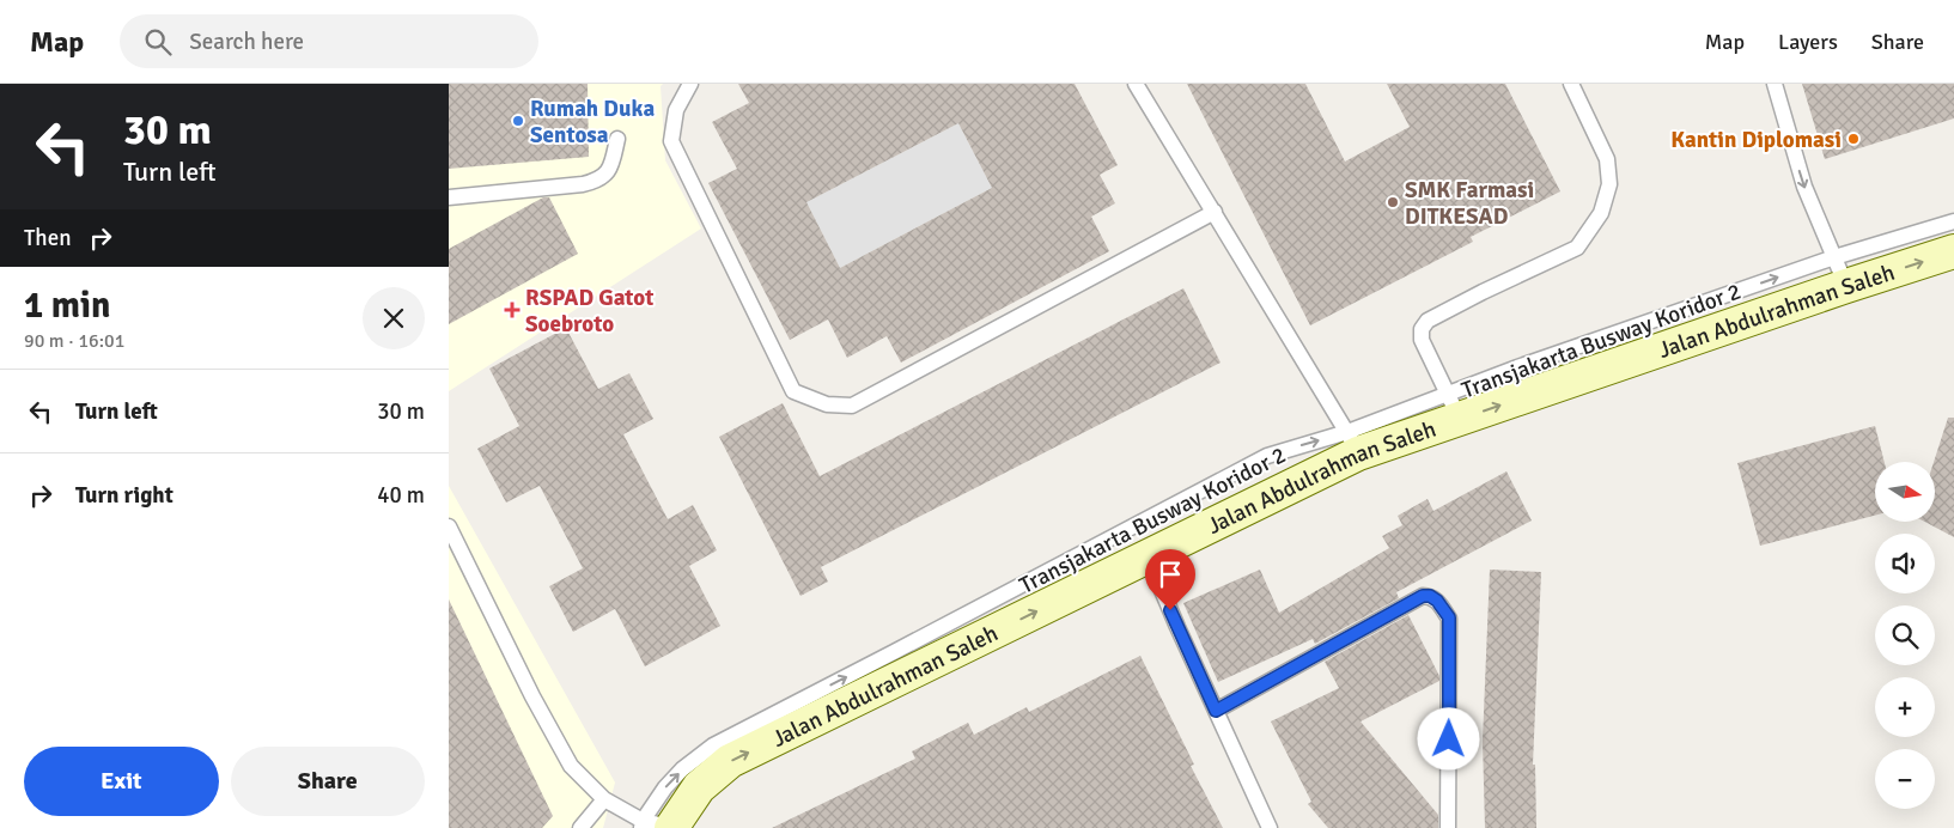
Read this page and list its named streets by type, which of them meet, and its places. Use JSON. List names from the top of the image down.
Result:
{
  "streets": {
    "street": ["Jalan Abdulrahman Saleh"],
    "lane": ["Transjakarta Busway Koridor 2"]
  },
  "crossings": [
    ["Jalan Abdulrahman Saleh", "Transjakarta Busway Koridor 2"]
  ],
  "one_way": ["Jalan Abdulrahman Saleh", "Transjakarta Busway Koridor 2"],
  "places": {
    "other": ["Rumah Duka Sentosa", "Kantin Diplomasi", "SMK Farmasi DITKESAD"],
    "health": ["RSPAD Gatot Soebroto"]
  },
  "north": "right",
  "page": {
    "header": "Map",
    "search": "Search here",
    "nav": ["Map", "Layers", "Share"],
    "turn": ["30 m", "Turn left"],
    "then": "Then",
    "heading": ["1 min", "90 m · 16:01"],
    "list": [
      {
        "name": "Turn left",
        "value": "30 m"
      },
      {
        "name": "Turn right",
        "value": "40 m"
      }
    ],
    "map_buttons": ["+", "−"],
    "buttons": ["Exit", "Share"]
  }
}
